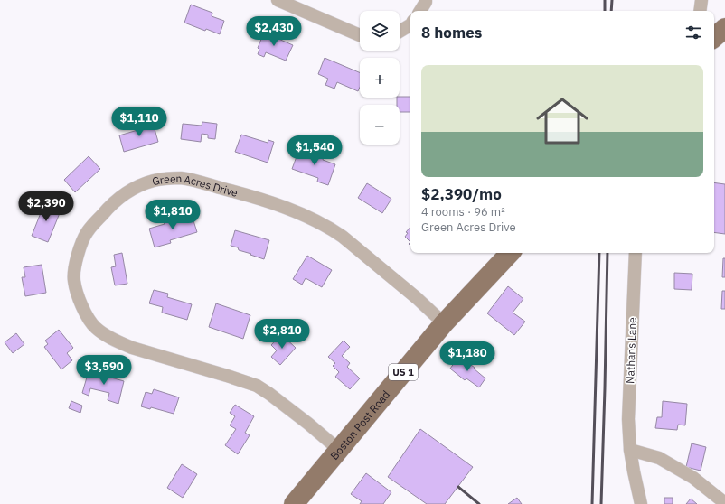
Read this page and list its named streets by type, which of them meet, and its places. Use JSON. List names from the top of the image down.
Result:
{
  "streets": {
    "main road": ["US 1", "Boston Post Road"],
    "street": ["Green Acres Drive", "Nathans Lane"]
  },
  "crossings": [
    ["Green Acres Drive", "Boston Post Road"]
  ],
  "page": {
    "map_buttons": ["+", "−"],
    "heading": "8 homes",
    "price": [
      "$2,430",
      "$1,110",
      "$1,540",
      "$2,390",
      "$1,810",
      "$2,810",
      "$1,180",
      "$3,590"
    ],
    "list": [
      {
        "name": "$2,390/mo",
        "note": "4 rooms · 96 m² · Green Acres Drive"
      }
    ]
  }
}
